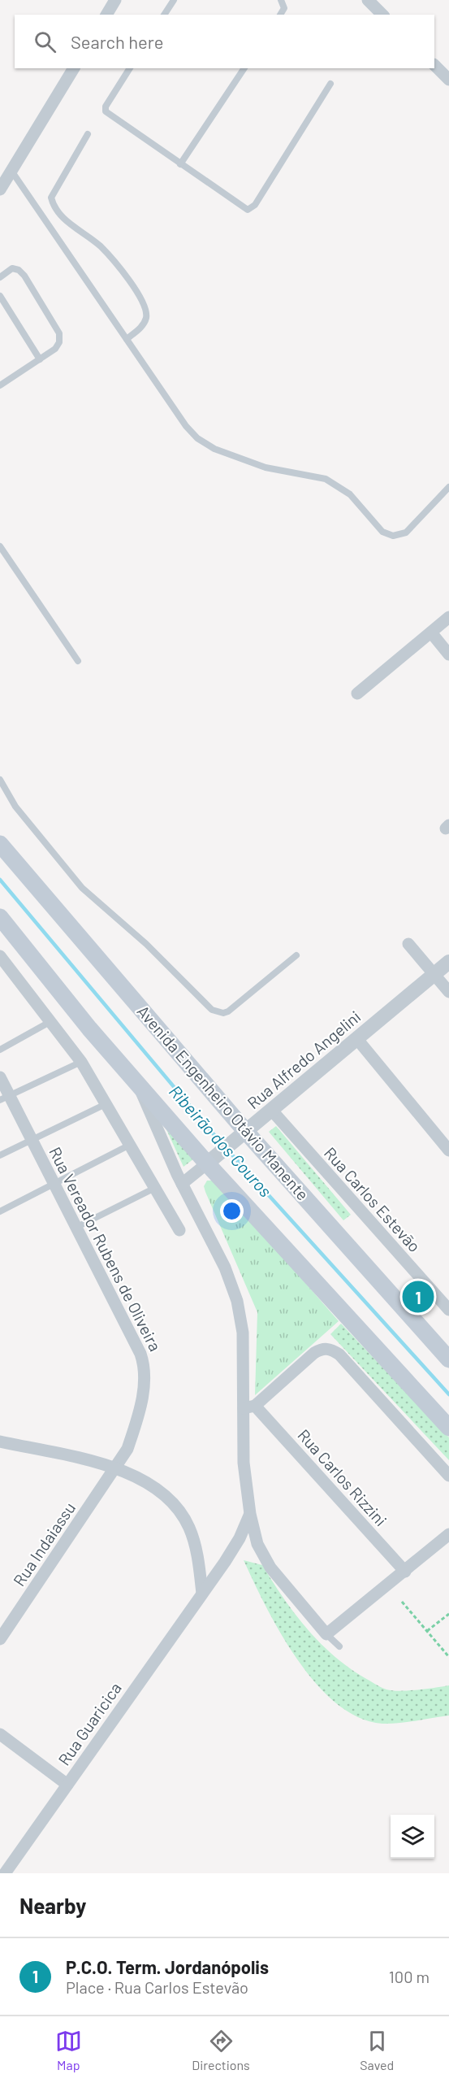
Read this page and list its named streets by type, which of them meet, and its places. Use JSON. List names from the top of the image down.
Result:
{
  "streets": {
    "main road": ["Avenida Engenheiro Otávio Manente"],
    "street": [
      "Rua Alfredo Angelini",
      "Rua Carlos Estevão",
      "Rua Vereador Rubens de Oliveira",
      "Rua Carlos Rizzini",
      "Rua Indaiassu",
      "Rua Guaricica"
    ]
  },
  "crossings": [
    ["Rua Alfredo Angelini", "Avenida Engenheiro Otávio Manente"],
    ["Rua Alfredo Angelini", "Rua Carlos Estevão"],
    ["Rua Vereador Rubens de Oliveira", "Rua Indaiassu"]
  ],
  "water": ["Ribeirão dos Couros"],
  "page": {
    "search": "Search here",
    "pins": "1",
    "heading": "Nearby",
    "list": [
      {
        "mark": "1",
        "name": "P.C.O. Term. Jordanópolis",
        "note": "Place · Rua Carlos Estevão",
        "value": "100 m"
      }
    ],
    "nav": ["Map", "Directions", "Saved"]
  }
}
